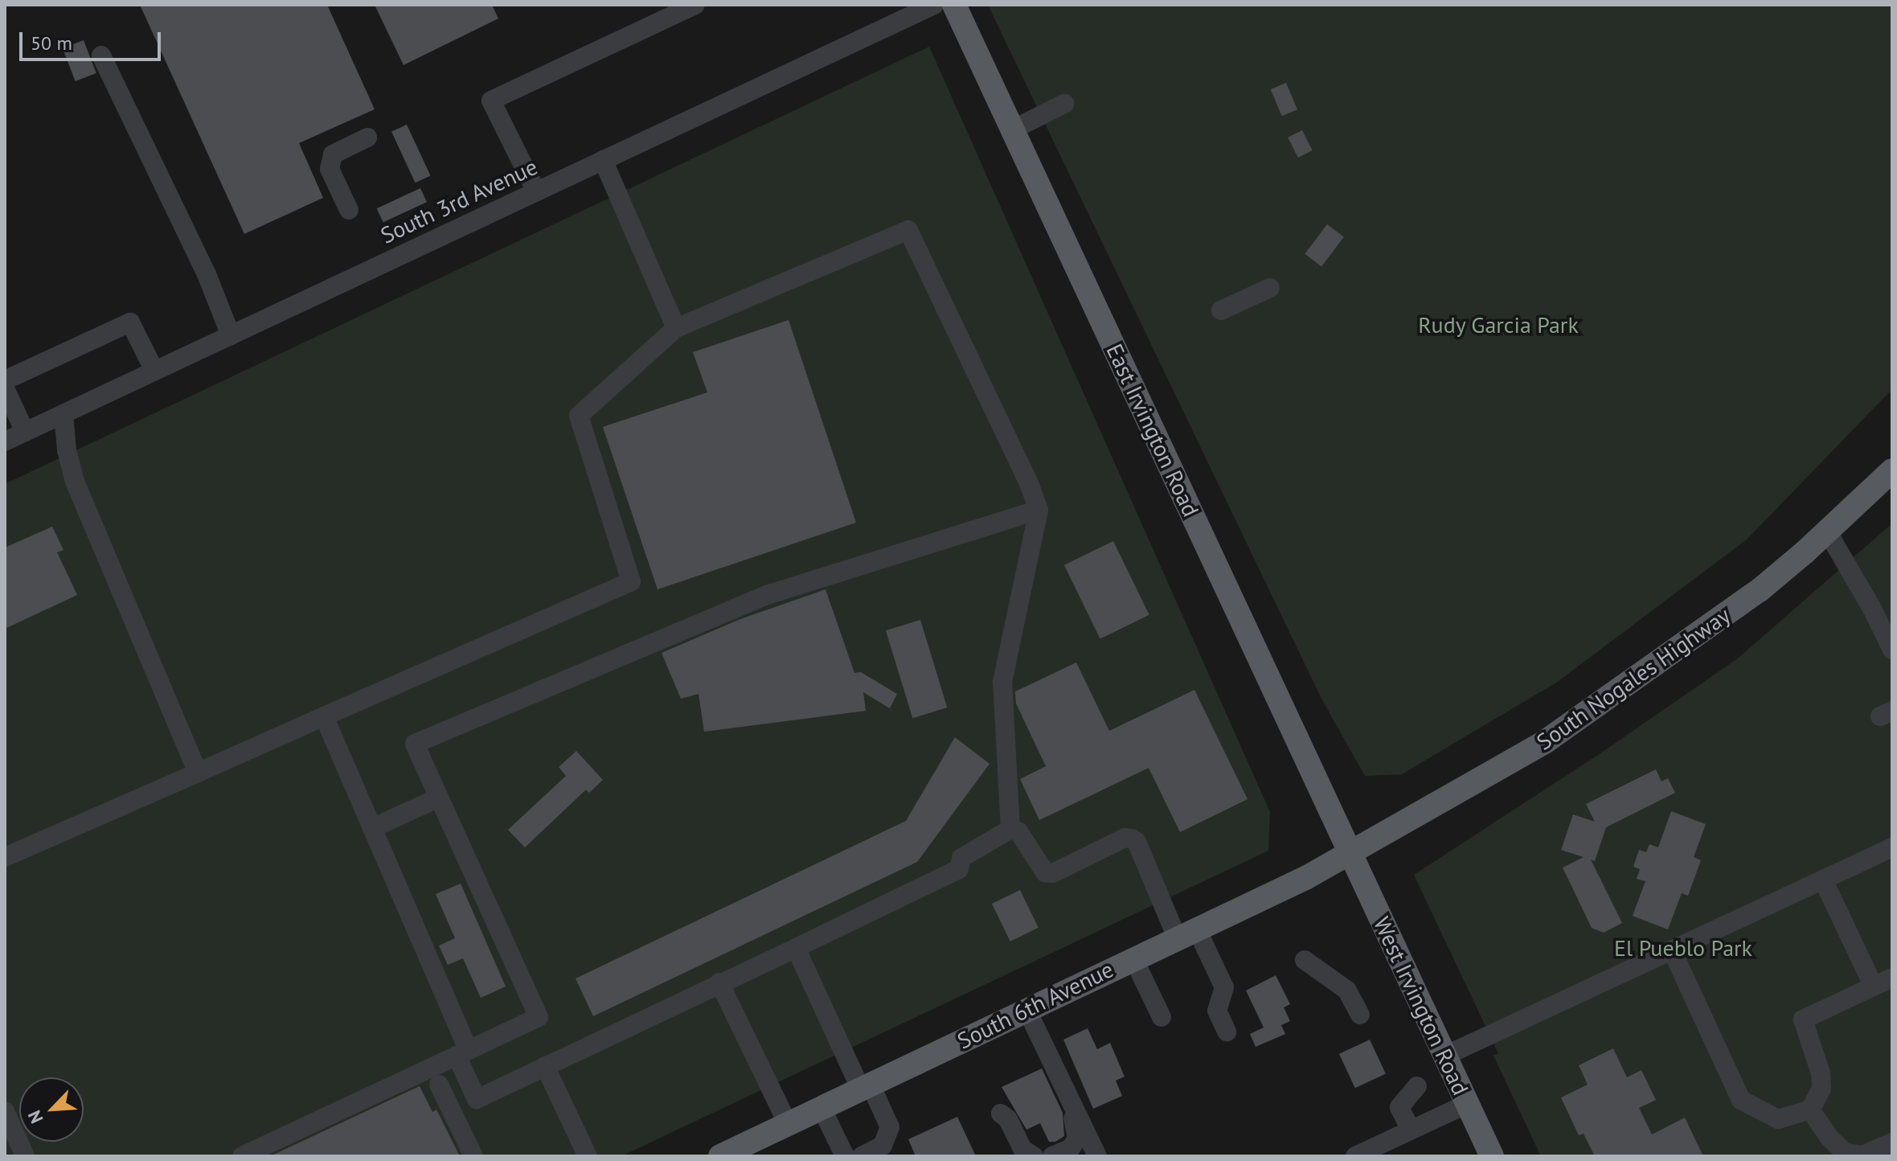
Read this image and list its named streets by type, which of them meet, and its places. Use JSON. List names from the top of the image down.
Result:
{
  "streets": {
    "main road": [
      "East Irvington Road",
      "South Nogales Highway",
      "South 6th Avenue",
      "West Irvington Road"
    ],
    "street": ["South 3rd Avenue"]
  },
  "crossings": [
    ["East Irvington Road", "South Nogales Highway"],
    ["East Irvington Road", "South 6th Avenue"],
    ["East Irvington Road", "West Irvington Road"],
    ["South Nogales Highway", "South 6th Avenue"],
    ["South Nogales Highway", "West Irvington Road"],
    ["South 6th Avenue", "West Irvington Road"]
  ],
  "parks": ["Rudy Garcia Park", "El Pueblo Park"],
  "scale_bar": "50 m",
  "north": "bottom left"
}
